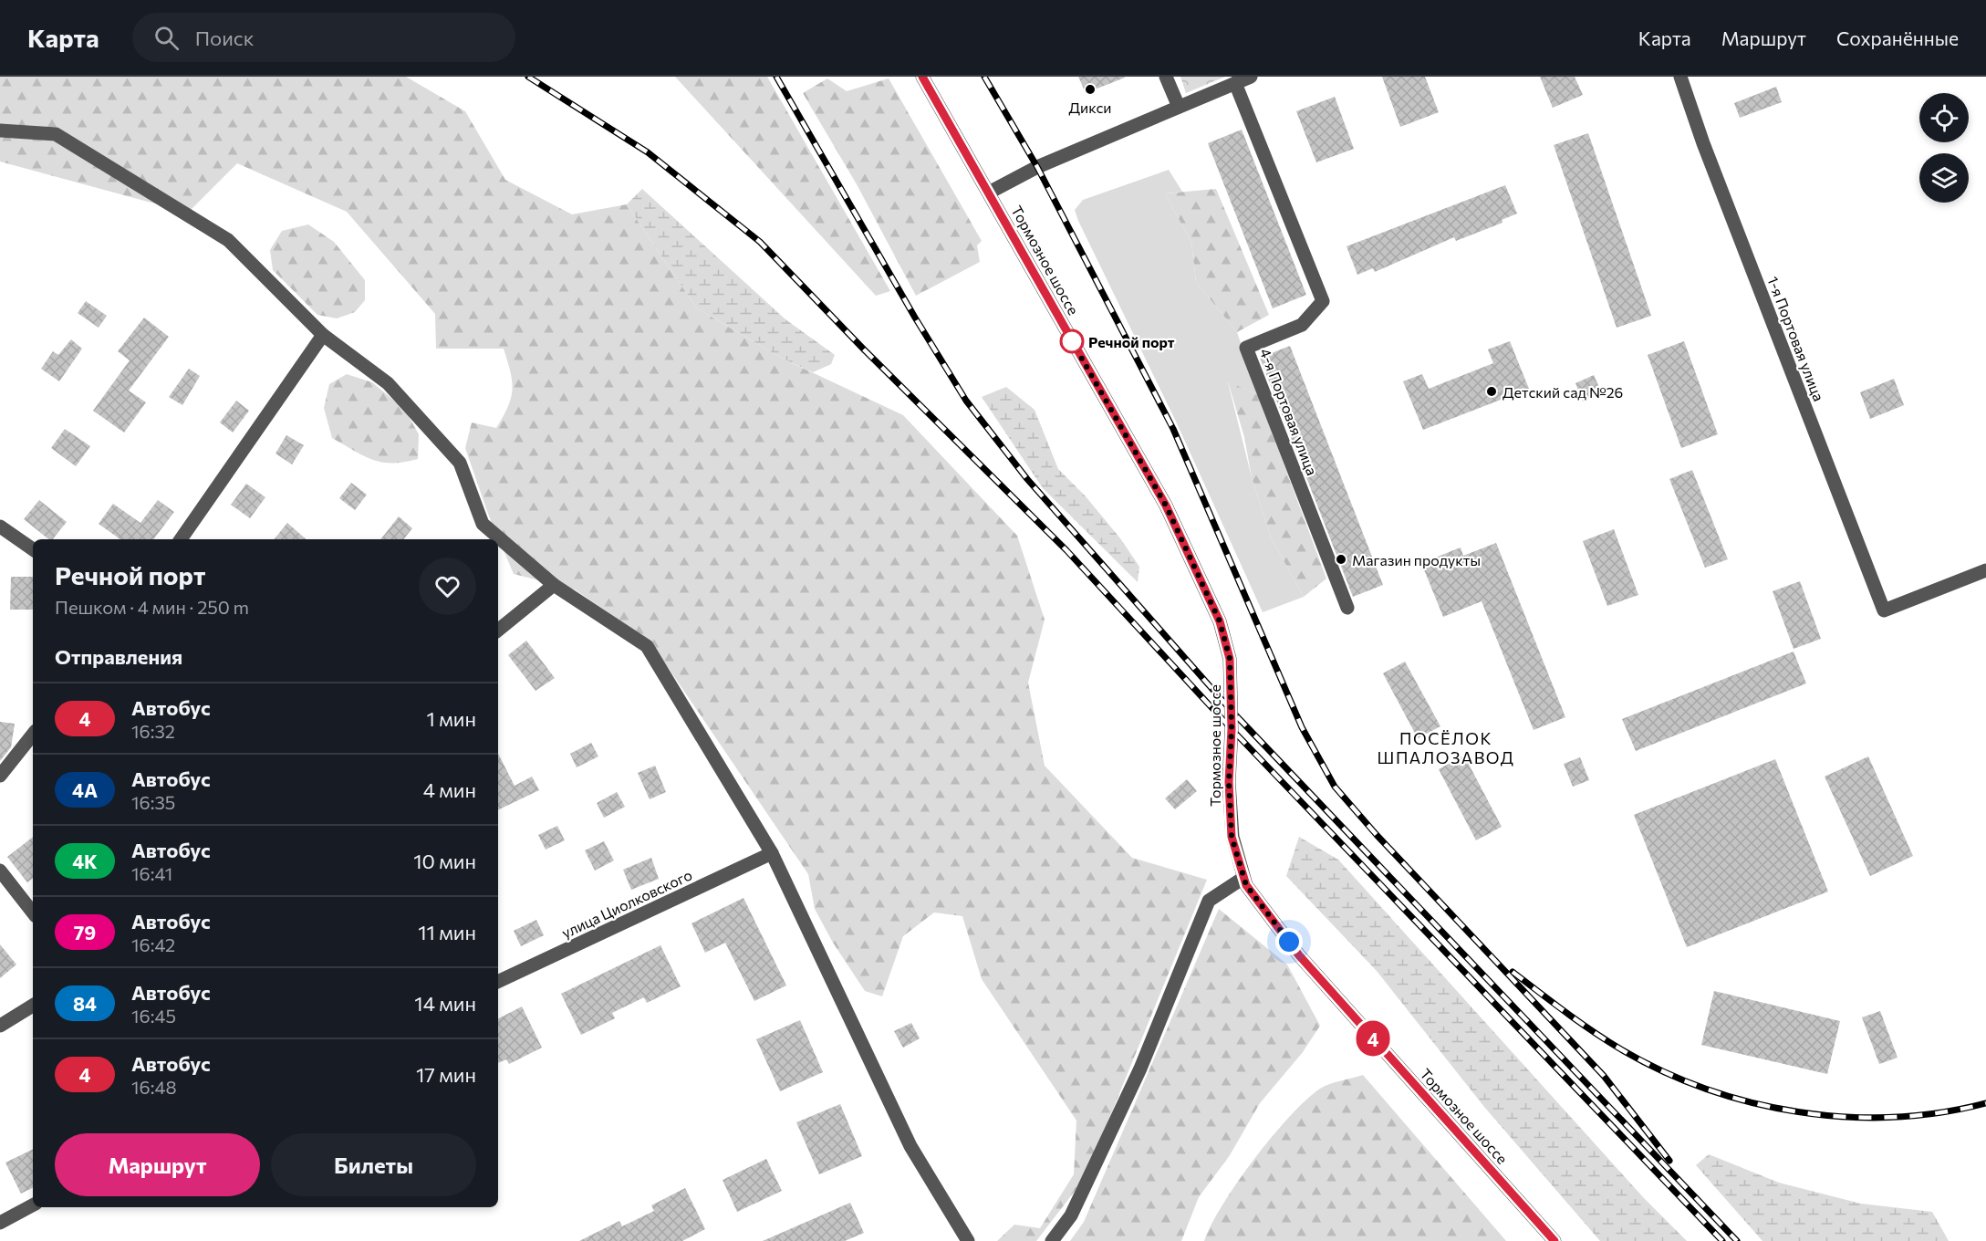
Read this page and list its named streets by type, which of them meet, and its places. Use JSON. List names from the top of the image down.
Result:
{
  "streets": {
    "street": [
      "Тормозное шоссе",
      "1-я Портовая улица",
      "4-я Портовая улица",
      "улица Циолковского"
    ]
  },
  "districts": ["ПОСЁЛОК ШПАЛОЗАВОД"],
  "places": [
    "Дикси",
    "Речной порт",
    "Детский сад №26",
    "Магазин продукты"
  ],
  "lines": ["bus line 4"],
  "page": {
    "header": "Карта",
    "search": "Поиск",
    "nav": ["Карта", "Маршрут", "Сохранённые"],
    "on_map": "4",
    "heading": [
      ["Речной порт", "Пешком · 4 мин · 250 m"],
      "Отправления"
    ],
    "list": [
      {
        "mark": "4",
        "name": "Автобус",
        "note": "16:32",
        "value": "1 мин"
      },
      {
        "mark": "4А",
        "name": "Автобус",
        "note": "16:35",
        "value": "4 мин"
      },
      {
        "mark": "4К",
        "name": "Автобус",
        "note": "16:41",
        "value": "10 мин"
      },
      {
        "mark": "79",
        "name": "Автобус",
        "note": "16:42",
        "value": "11 мин"
      },
      {
        "mark": "84",
        "name": "Автобус",
        "note": "16:45",
        "value": "14 мин"
      },
      {
        "mark": "4",
        "name": "Автобус",
        "note": "16:48",
        "value": "17 мин"
      }
    ],
    "buttons": ["Маршрут", "Билеты"]
  }
}
